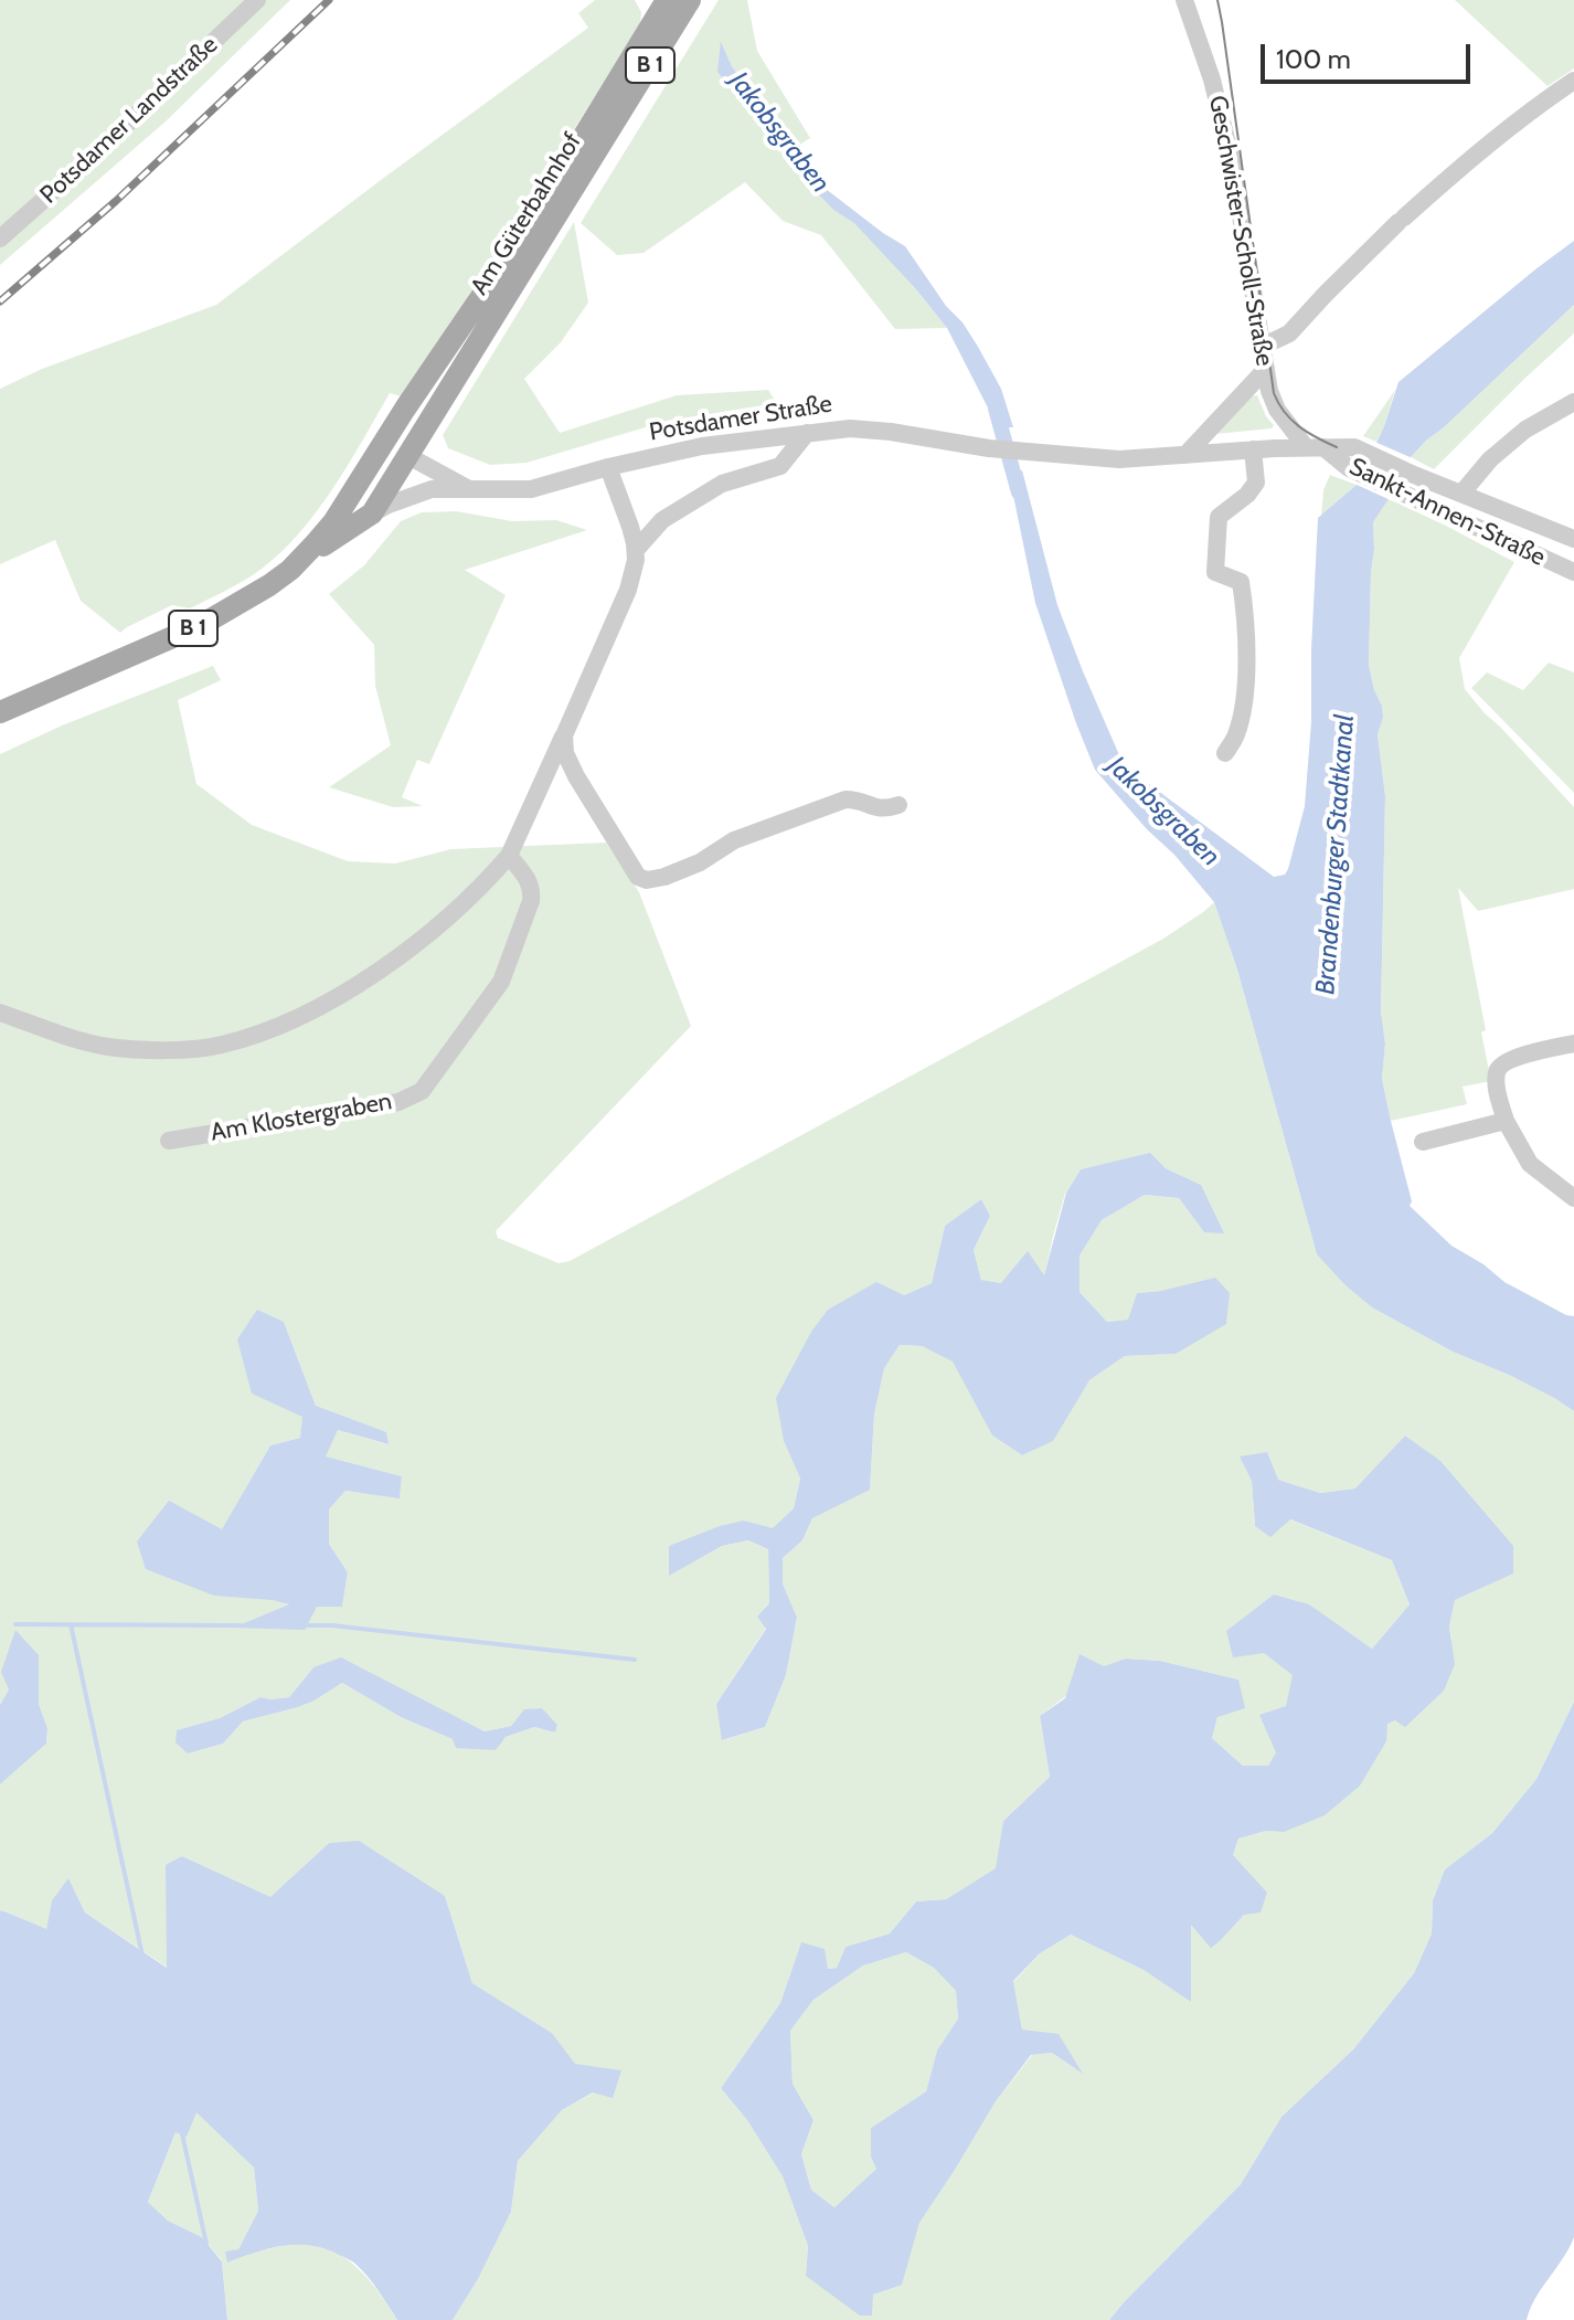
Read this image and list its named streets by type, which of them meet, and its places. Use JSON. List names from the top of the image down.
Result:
{
  "streets": {
    "main road": ["B 1", "Am Güterbahnhof"],
    "street": [
      "Potsdamer Landstraße",
      "Geschwister-Scholl-Straße",
      "Potsdamer Straße",
      "Sankt-Annen-Straße",
      "Am Klostergraben"
    ]
  },
  "crossings": [
    ["B 1", "Am Güterbahnhof"],
    ["B 1", "Potsdamer Straße"],
    ["Am Güterbahnhof", "Potsdamer Straße"],
    ["Geschwister-Scholl-Straße", "Potsdamer Straße"],
    ["Geschwister-Scholl-Straße", "Sankt-Annen-Straße"],
    ["Potsdamer Straße", "Sankt-Annen-Straße"]
  ],
  "water": ["Jakobsgraben", "Brandenburger Stadtkanal"],
  "scale_bar": "100 m"
}
